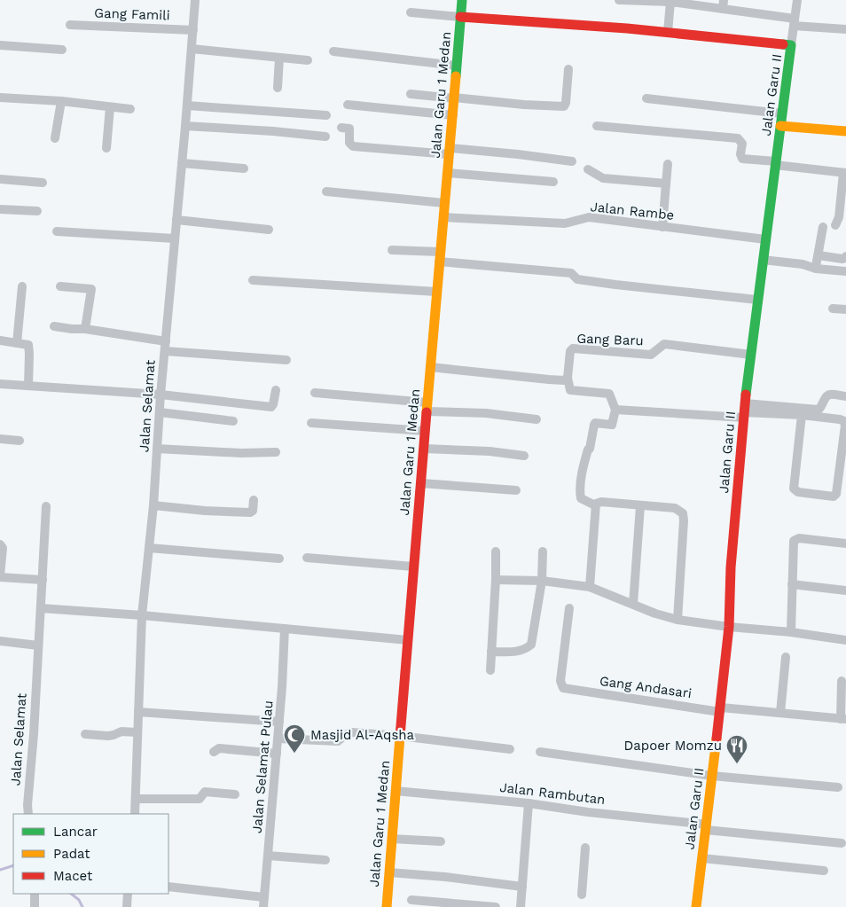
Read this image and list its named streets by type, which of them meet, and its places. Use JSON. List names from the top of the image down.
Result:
{
  "streets": {
    "street": [
      "Gang Famili",
      "Jalan Garu 1 Medan",
      "Jalan Garu II",
      "Jalan Rambe",
      "Gang Baru",
      "Jalan Selamat",
      "Gang Andasari",
      "Jalan Selamat Pulau",
      "Jalan Rambutan"
    ]
  },
  "crossings": [
    ["Gang Famili", "Jalan Selamat"],
    ["Jalan Garu 1 Medan", "Jalan Rambe"],
    ["Jalan Garu 1 Medan", "Jalan Rambutan"],
    ["Jalan Garu II", "Jalan Rambe"],
    ["Jalan Garu II", "Gang Baru"],
    ["Jalan Garu II", "Gang Andasari"],
    ["Jalan Garu II", "Jalan Rambutan"]
  ],
  "places": {
    "mosque": ["Masjid Al-Aqsha"],
    "restaurant": ["Dapoer Momzu"]
  },
  "legend": ["Lancar", "Padat", "Macet"]
}
